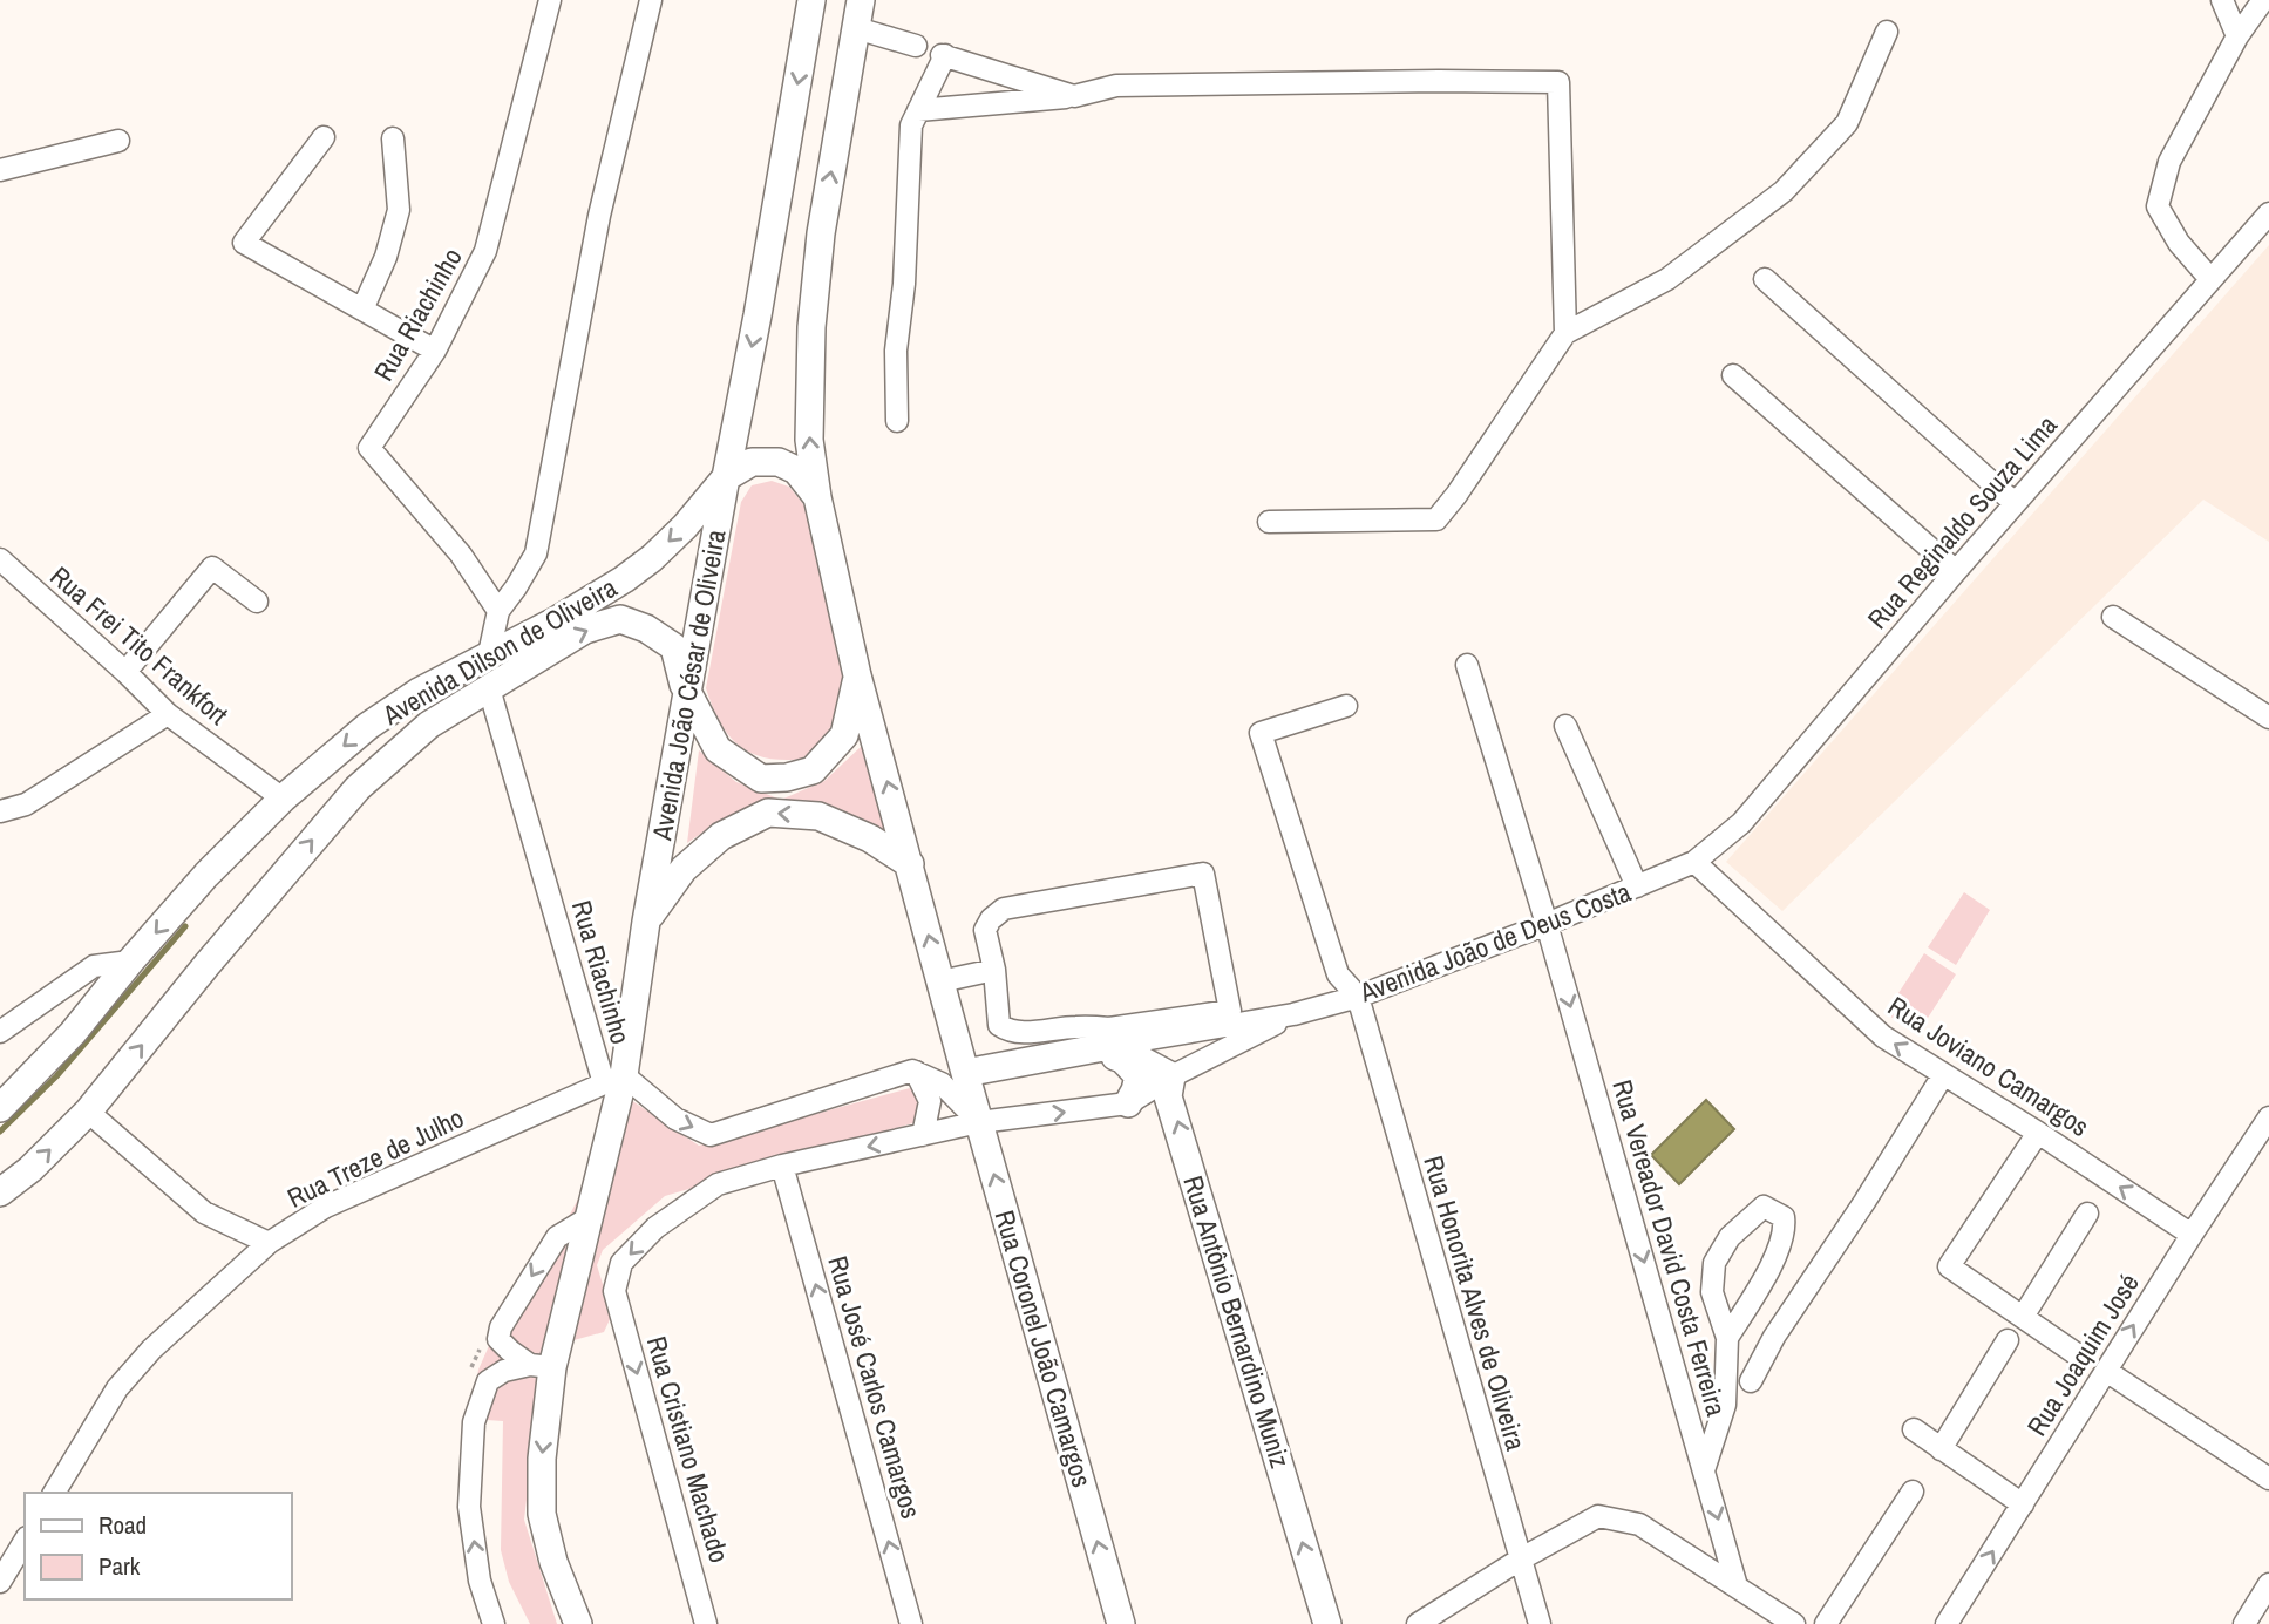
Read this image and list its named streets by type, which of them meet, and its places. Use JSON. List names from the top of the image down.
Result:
{
  "streets": {
    "main road": [
      "Avenida Dilson de Oliveira",
      "Avenida João César de Oliveira",
      "Avenida João de Deus Costa",
      "Rua Antônio Bernardino Muniz",
      "Rua Coronel João Camargos"
    ],
    "street": [
      "Rua Riachinho",
      "Rua Reginaldo Souza Lima",
      "Rua Frei Tito Frankfort",
      "Rua Joviano Camargos",
      "Rua Treze de Julho",
      "Rua Vereador David Costa Ferreira",
      "Rua Honorita Alves de Oliveira",
      "Rua Joaquim José",
      "Rua José Carlos Camargos",
      "Rua Cristiano Machado"
    ]
  },
  "crossings": [
    ["Rua Riachinho", "Avenida Dilson de Oliveira"],
    ["Rua Riachinho", "Avenida João César de Oliveira"],
    ["Rua Riachinho", "Rua Treze de Julho"],
    ["Rua Reginaldo Souza Lima", "Avenida João de Deus Costa"],
    ["Rua Reginaldo Souza Lima", "Rua Joviano Camargos"],
    ["Rua Frei Tito Frankfort", "Avenida Dilson de Oliveira"],
    ["Avenida Dilson de Oliveira", "Avenida João César de Oliveira"],
    ["Avenida João César de Oliveira", "Rua Treze de Julho"],
    ["Avenida João de Deus Costa", "Rua Joviano Camargos"],
    ["Avenida João de Deus Costa", "Rua Vereador David Costa Ferreira"],
    ["Avenida João de Deus Costa", "Rua Honorita Alves de Oliveira"],
    ["Avenida João de Deus Costa", "Rua Antônio Bernardino Muniz"],
    ["Avenida João de Deus Costa", "Rua Coronel João Camargos"],
    ["Avenida João de Deus Costa", "Rua José Carlos Camargos"],
    ["Avenida João de Deus Costa", "Rua Cristiano Machado"],
    ["Rua Joviano Camargos", "Rua Joaquim José"]
  ],
  "one_way": [
    "Rua Joviano Camargos",
    "Rua Vereador David Costa Ferreira",
    "Rua Antônio Bernardino Muniz",
    "Rua Coronel João Camargos",
    "Rua José Carlos Camargos",
    "Rua Cristiano Machado"
  ],
  "legend": ["Road", "Park"]
}
